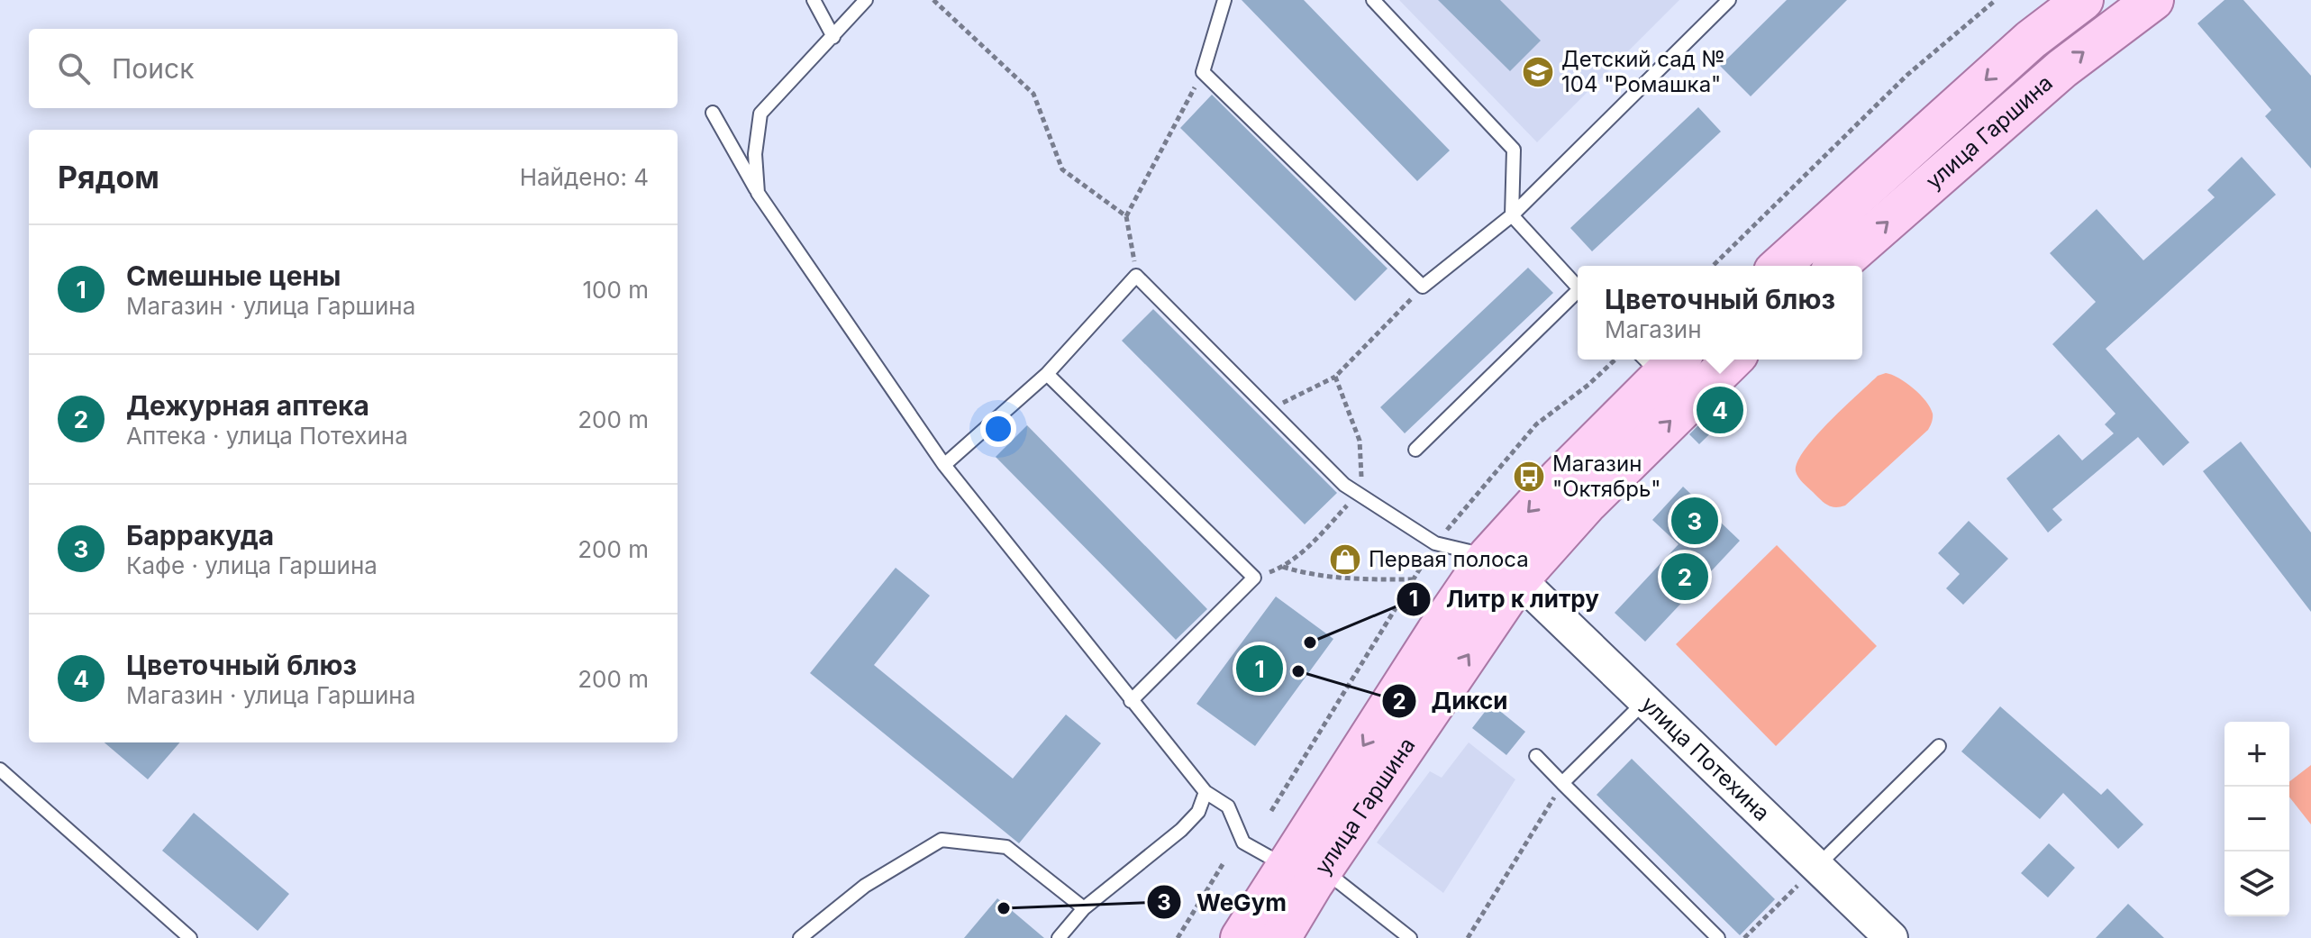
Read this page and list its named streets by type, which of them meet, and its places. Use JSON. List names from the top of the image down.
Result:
{
  "streets": {
    "main road": ["улица Гаршина"],
    "street": ["улица Потехина"]
  },
  "crossings": [
    ["улица Гаршина", "улица Потехина"]
  ],
  "places": {
    "school or university": ["Детский сад № 104 \"Ромашка\""],
    "bus stop": ["Магазин \"Октябрь\""],
    "shop": ["Первая полоса"],
    "other": ["Литр к литру", "Дикси", "WeGym"]
  },
  "page": {
    "search": "Поиск",
    "heading": ["Рядом", "Найдено: 4"],
    "list": [
      {
        "mark": "1",
        "name": "Смешные цены",
        "note": "Магазин · улица Гаршина",
        "value": "100 m"
      },
      {
        "mark": "2",
        "name": "Дежурная аптека",
        "note": "Аптека · улица Потехина",
        "value": "200 m"
      },
      {
        "mark": "3",
        "name": "Барракуда",
        "note": "Кафе · улица Гаршина",
        "value": "200 m"
      },
      {
        "mark": "4",
        "name": "Цветочный блюз",
        "note": "Магазин · улица Гаршина",
        "value": "200 m"
      }
    ],
    "popup": ["Цветочный блюз", "Магазин"],
    "pins": [
      "4",
      "3",
      "2",
      "1"
    ],
    "map_buttons": ["+", "−"]
  }
}
